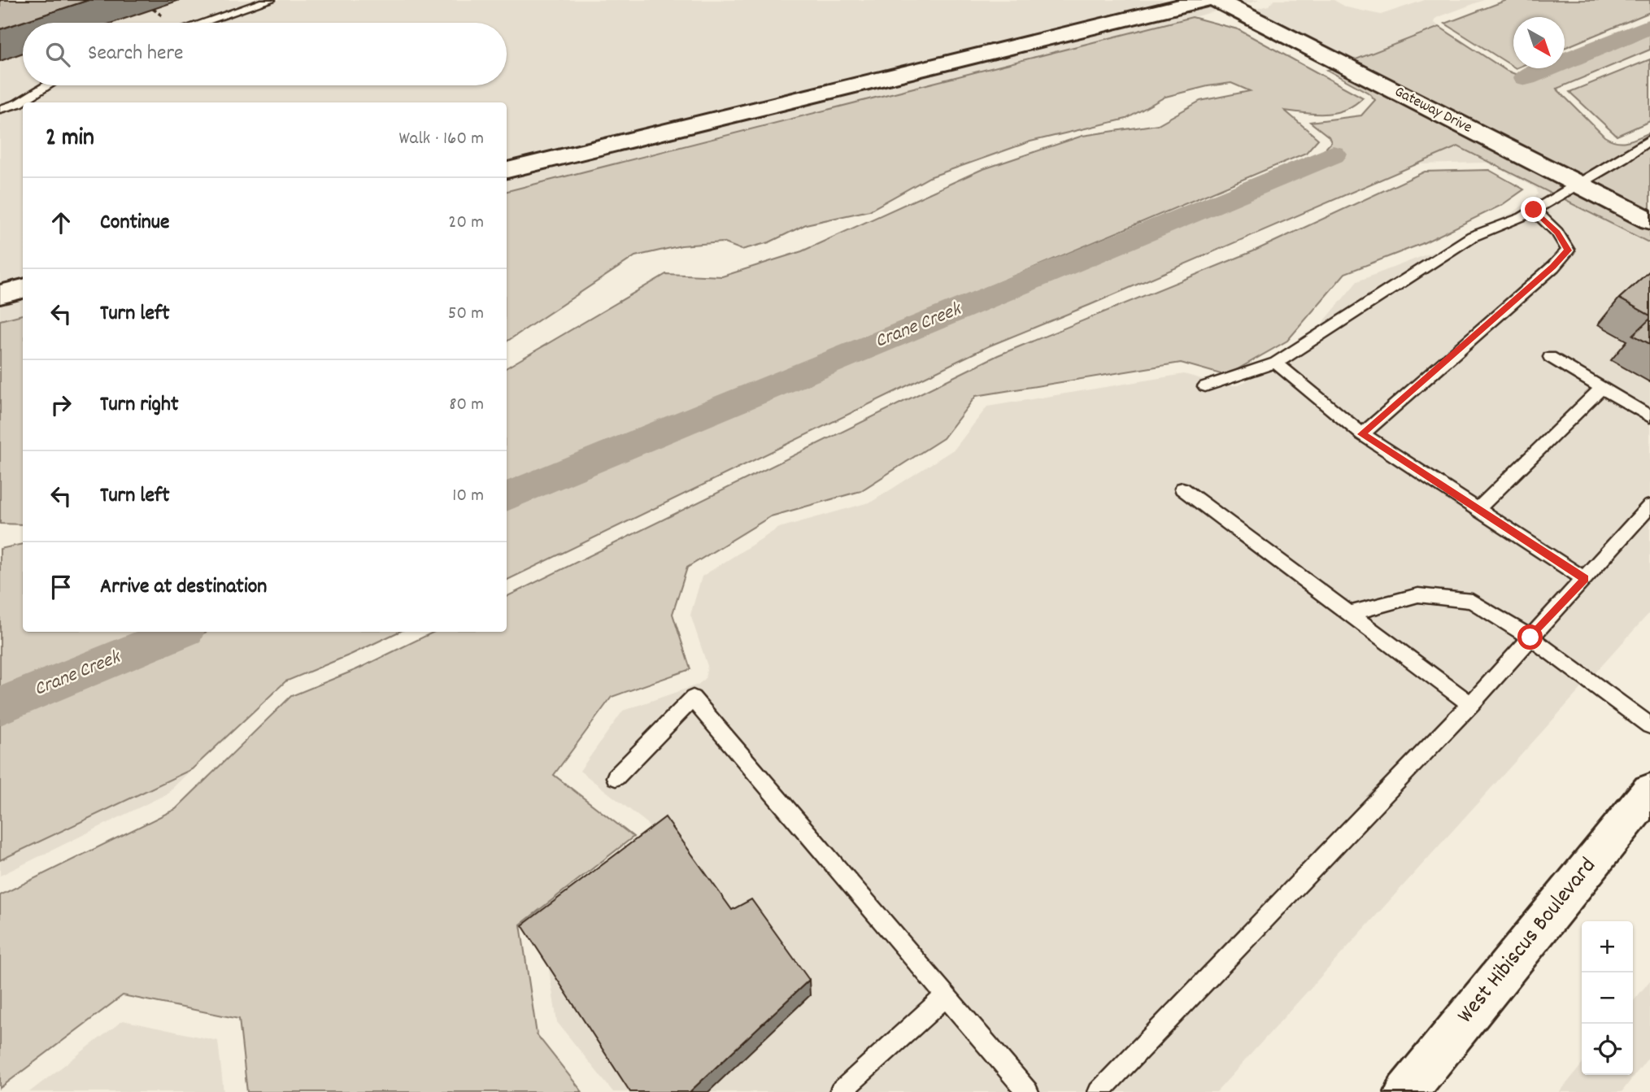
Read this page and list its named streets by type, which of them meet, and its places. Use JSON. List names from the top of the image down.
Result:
{
  "streets": {
    "street": ["Gateway Drive", "West Hibiscus Boulevard"]
  },
  "water": ["Crane Creek"],
  "north": "bottom right",
  "page": {
    "search": "Search here",
    "heading": ["2 min", "Walk · 160 m"],
    "list": [
      ["Continue", "20 m"],
      ["Turn left", "50 m"],
      ["Turn right", "80 m"],
      ["Turn left", "10 m"],
      "Arrive at destination"
    ],
    "map_buttons": ["+", "−"]
  }
}
